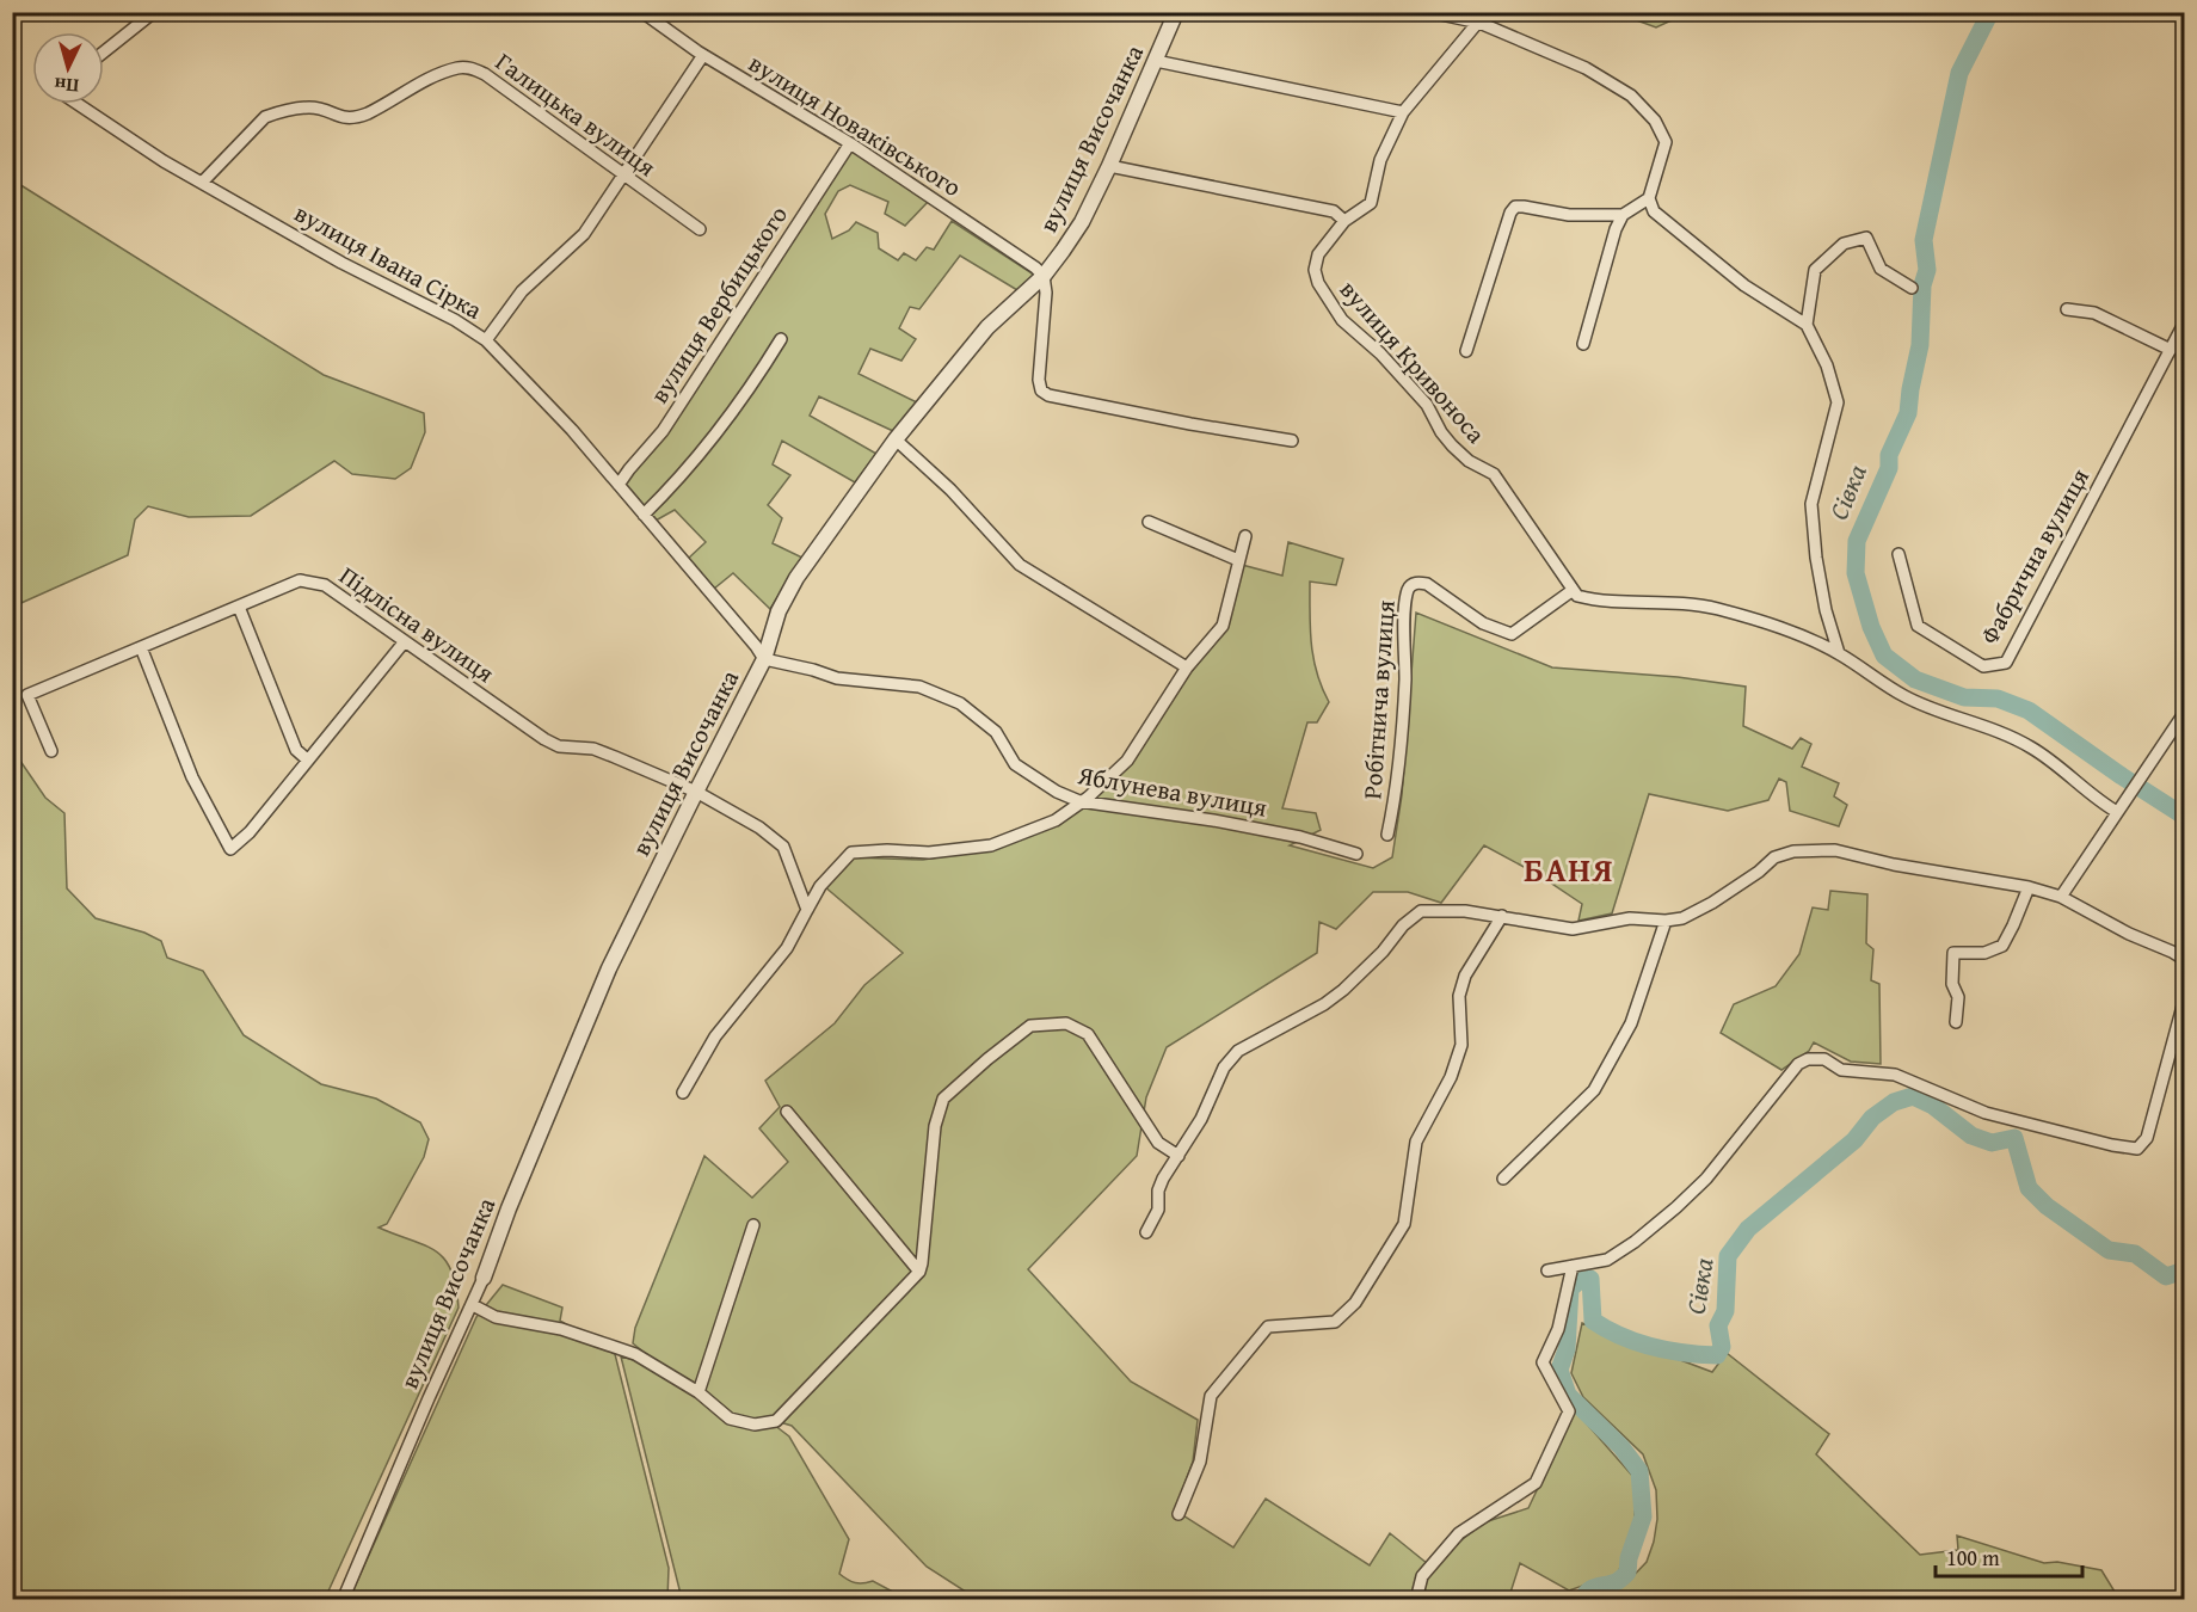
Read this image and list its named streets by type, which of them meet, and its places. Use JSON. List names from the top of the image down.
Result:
{
  "streets": {
    "street": [
      "Галицька вулиця",
      "вулиця Новаківського",
      "вулиця Височанка",
      "вулиця Івана Сірка",
      "вулиця Вербицького",
      "вулиця Кривоноса",
      "Фабрична вулиця",
      "Підлісна вулиця",
      "Робітнича вулиця",
      "Яблунева вулиця"
    ]
  },
  "crossings": [
    ["Галицька вулиця", "вулиця Івана Сірка"],
    ["вулиця Новаківського", "вулиця Височанка"],
    ["вулиця Новаківського", "вулиця Вербицького"],
    ["вулиця Височанка", "вулиця Івана Сірка"],
    ["вулиця Височанка", "Підлісна вулиця"],
    ["вулиця Височанка", "Яблунева вулиця"],
    ["вулиця Івана Сірка", "вулиця Вербицького"],
    ["вулиця Івана Сірка", "Яблунева вулиця"],
    ["вулиця Кривоноса", "Робітнича вулиця"]
  ],
  "districts": ["БАНЯ"],
  "water": ["Сівка"],
  "scale_bar": "100 m",
  "north": "bottom"
}
